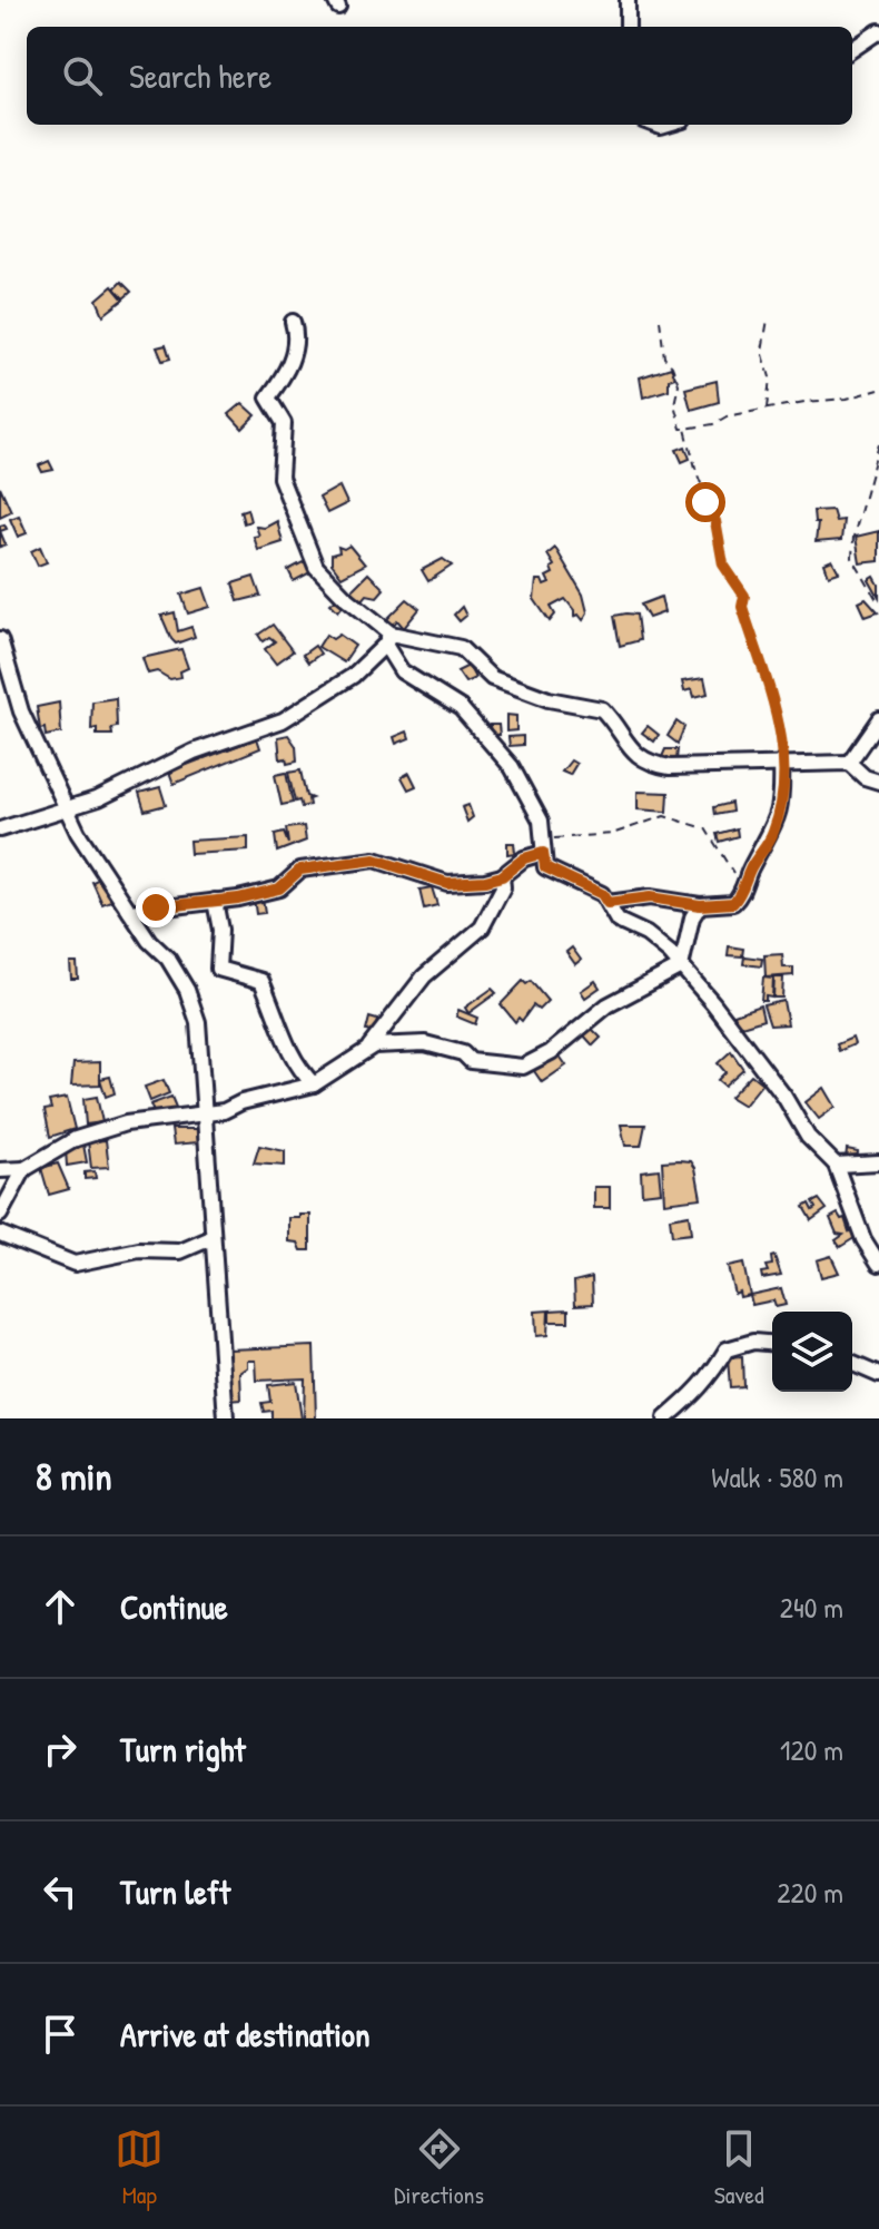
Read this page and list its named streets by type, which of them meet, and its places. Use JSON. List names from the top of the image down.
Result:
{
  "page": {
    "search": "Search here",
    "heading": ["8 min", "Walk · 580 m"],
    "list": [
      ["Continue", "240 m"],
      ["Turn right", "120 m"],
      ["Turn left", "220 m"],
      "Arrive at destination"
    ],
    "nav": ["Map", "Directions", "Saved"]
  }
}
